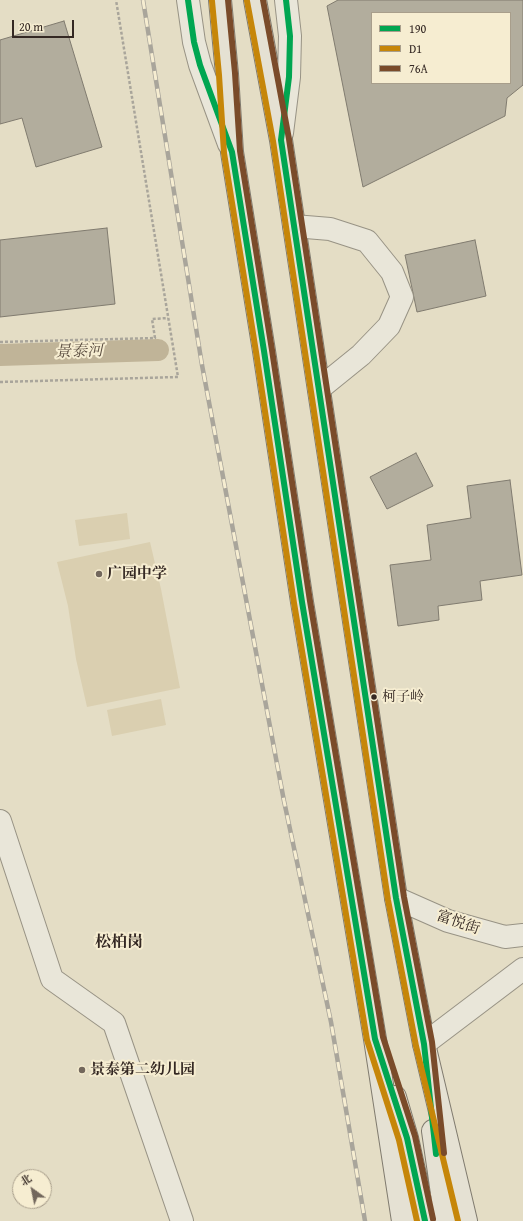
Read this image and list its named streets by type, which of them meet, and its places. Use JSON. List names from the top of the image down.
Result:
{
  "streets": {
    "street": ["富悦街"]
  },
  "districts": ["松柏岗"],
  "water": ["景泰河"],
  "places": ["广园中学", "柯子岭", "景泰第二幼儿园"],
  "lines": ["transit line 190", "transit line 76A", "transit line D1"],
  "legend": ["190", "D1", "76A"],
  "scale_bar": "20 m",
  "north": "top left"
}
